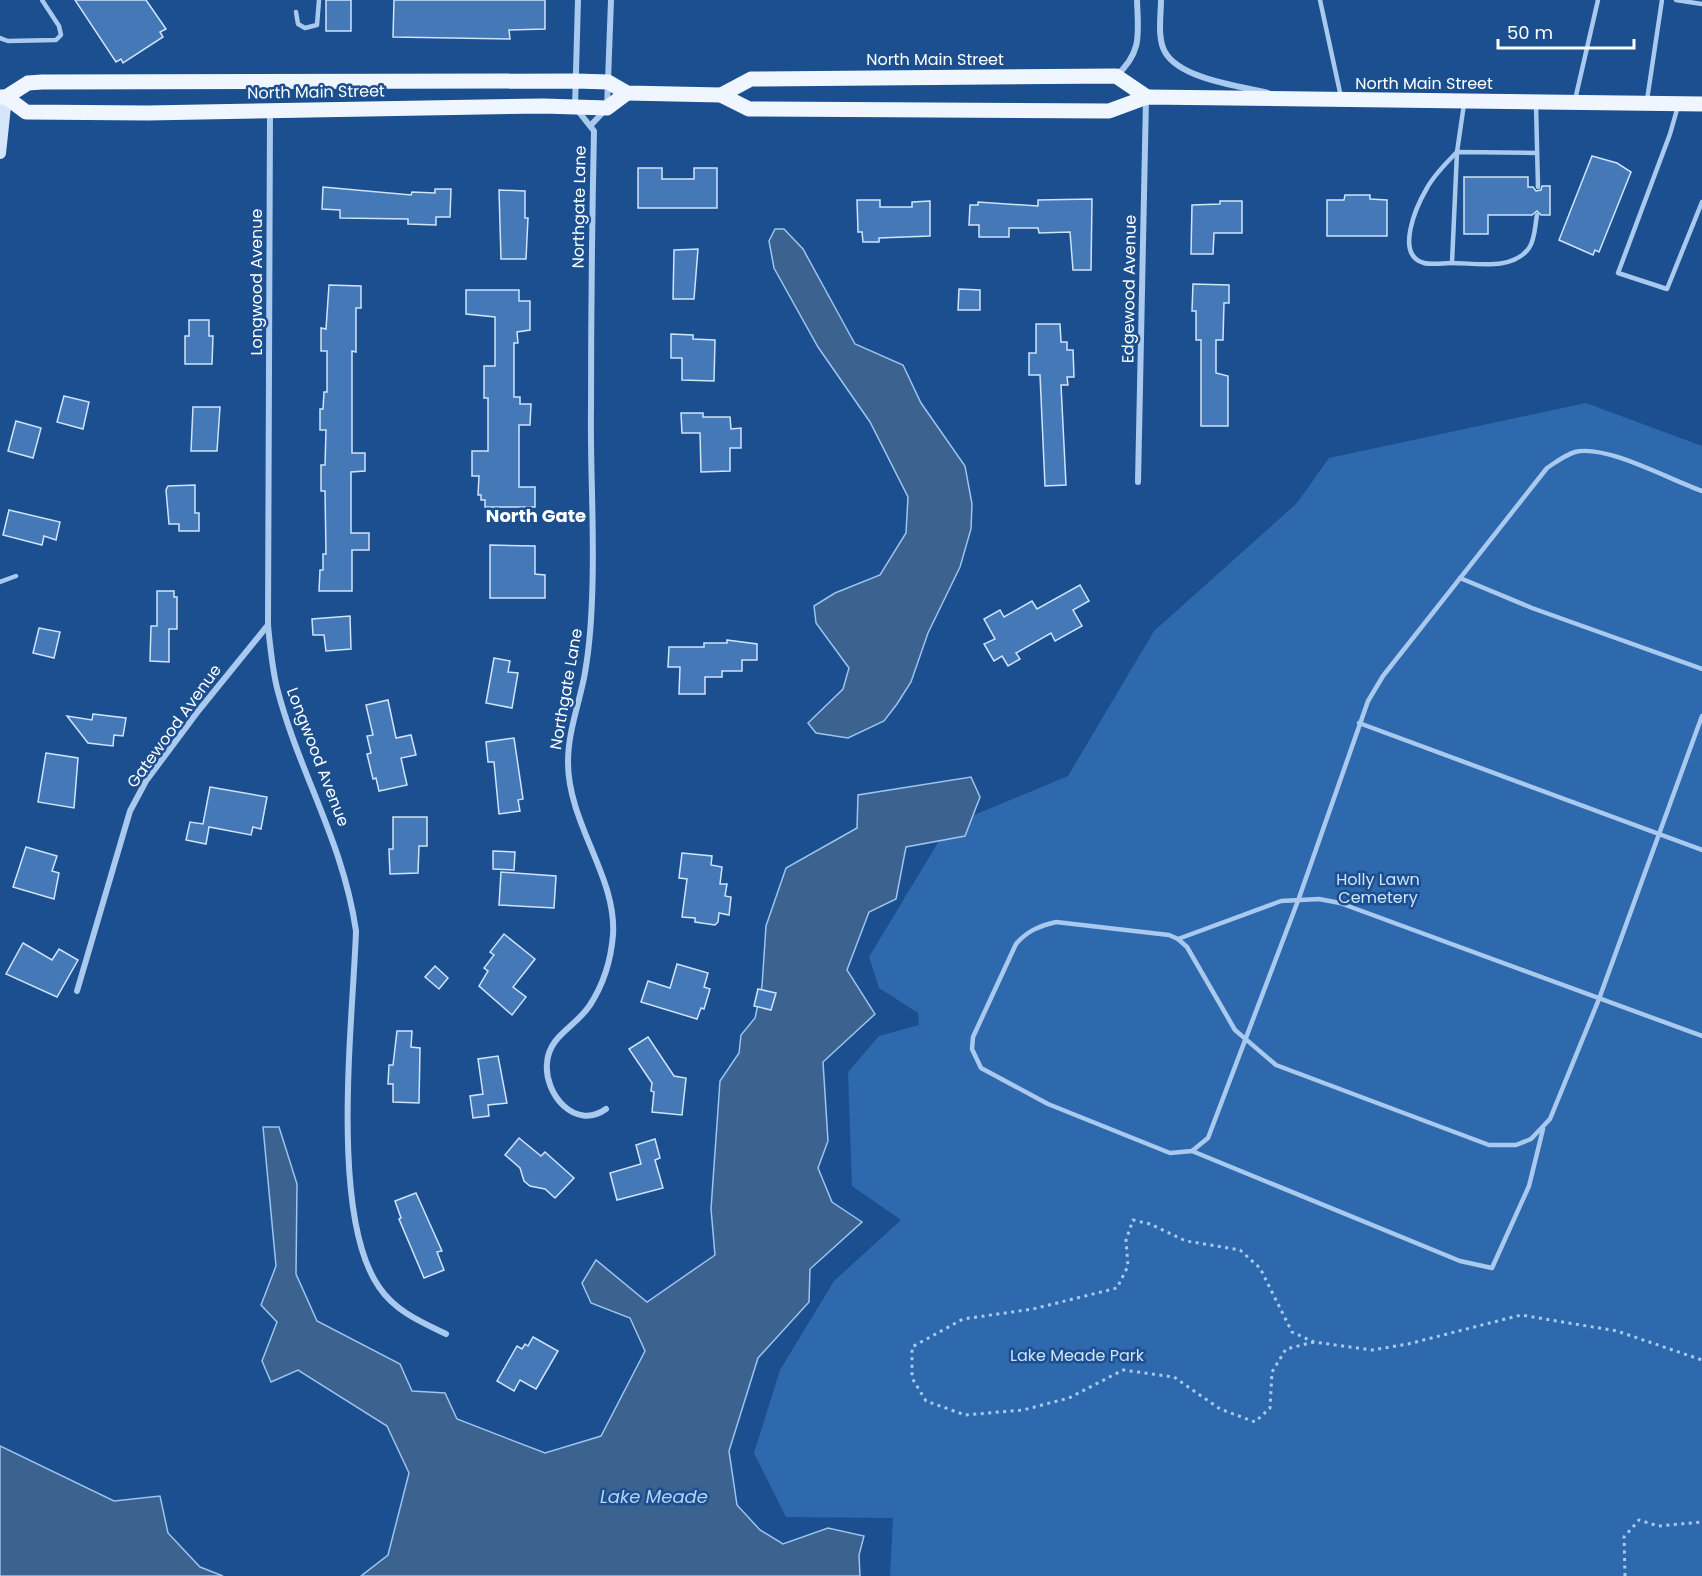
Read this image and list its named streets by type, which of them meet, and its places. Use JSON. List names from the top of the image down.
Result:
{
  "streets": {
    "main road": ["North Main Street"],
    "street": [
      "Northgate Lane",
      "Longwood Avenue",
      "Edgewood Avenue",
      "Gatewood Avenue"
    ]
  },
  "crossings": [
    ["North Main Street", "Northgate Lane"],
    ["North Main Street", "Longwood Avenue"],
    ["North Main Street", "Edgewood Avenue"],
    ["Longwood Avenue", "Gatewood Avenue"]
  ],
  "districts": ["North Gate"],
  "water": ["Lake Meade"],
  "parks": ["Holly Lawn Cemetery", "Lake Meade Park"],
  "scale_bar": "50 m"
}
